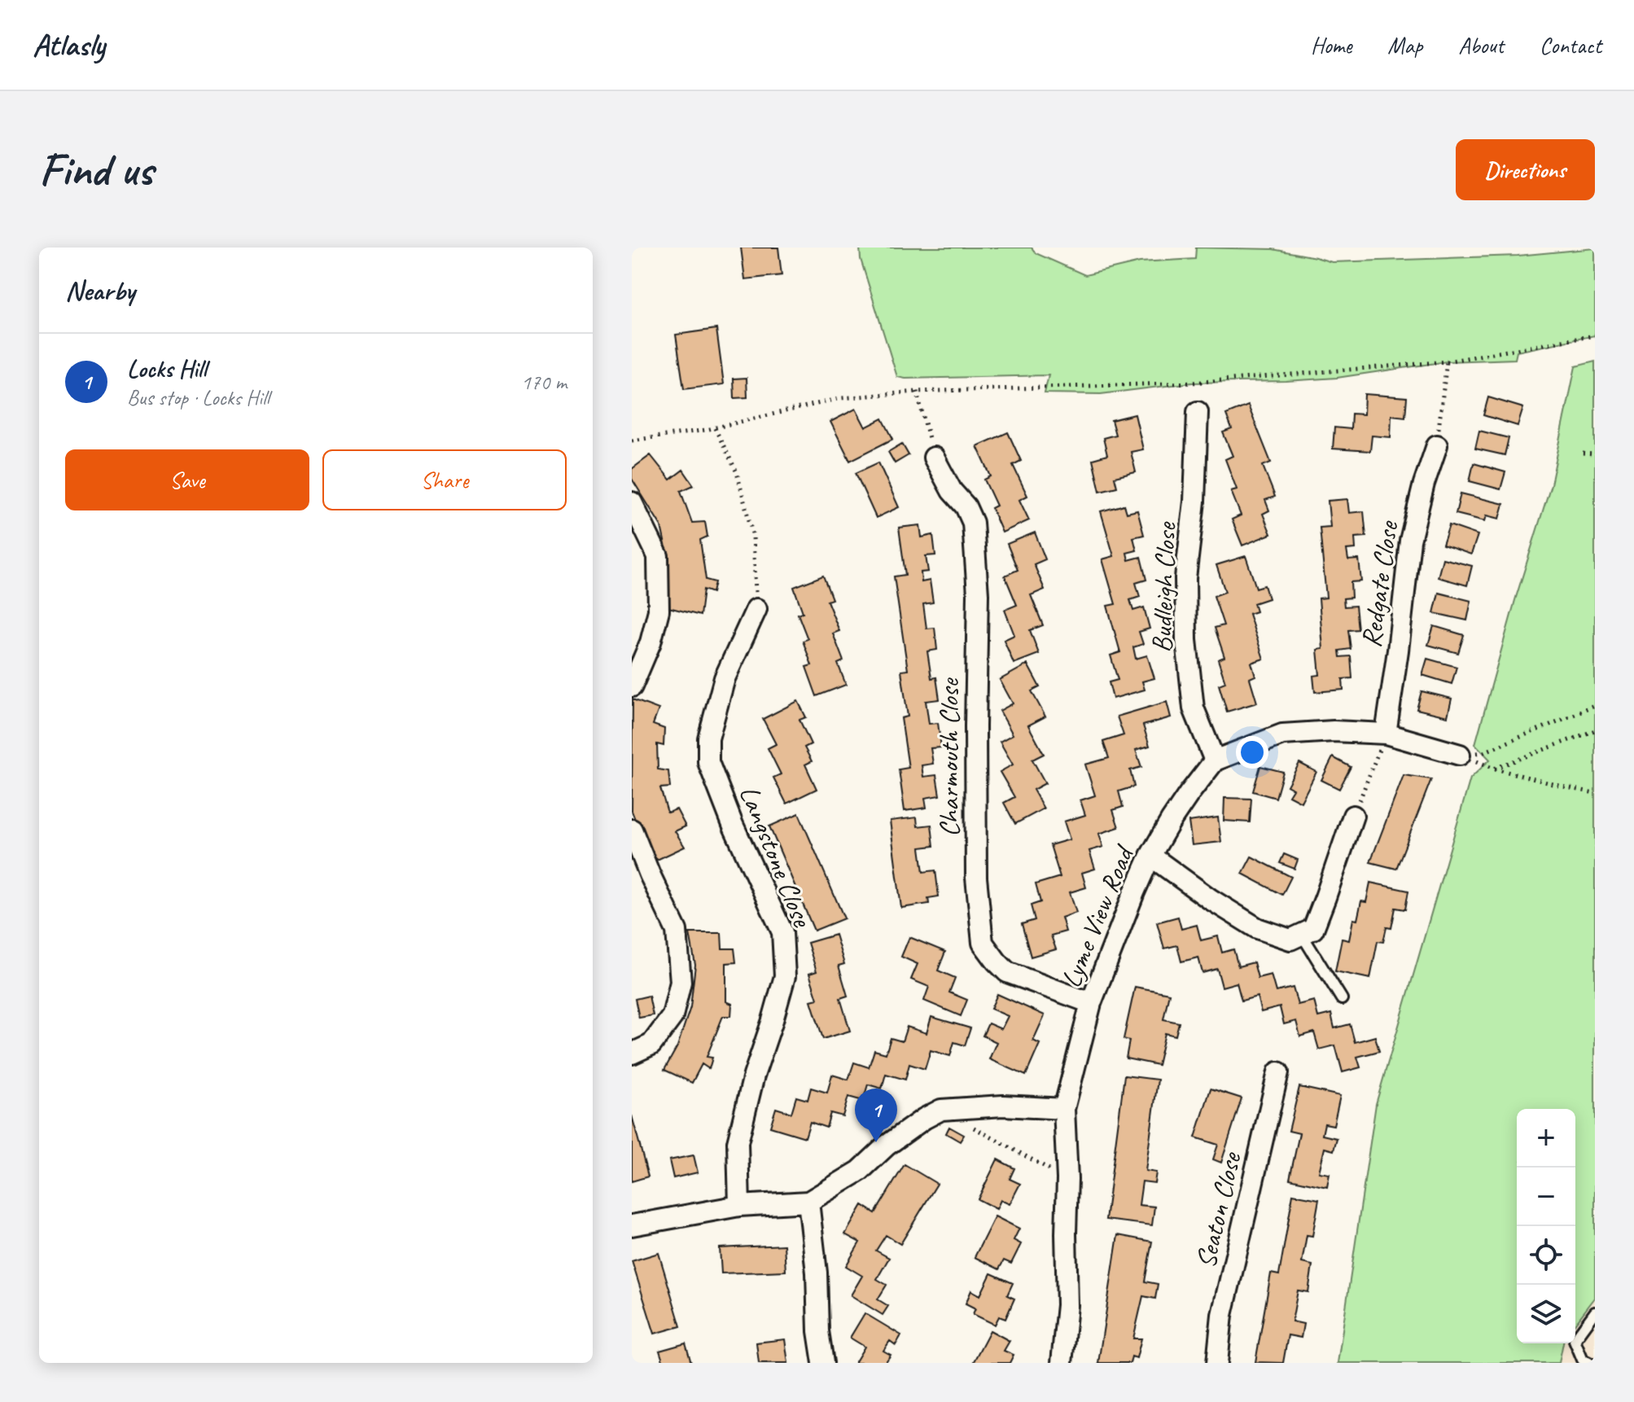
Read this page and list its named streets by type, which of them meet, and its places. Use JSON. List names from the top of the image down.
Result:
{
  "streets": {
    "street": [
      "Redgate Close",
      "Budleigh Close",
      "Charmouth Close",
      "Langstone Close",
      "Lyme View Road",
      "Seaton Close"
    ]
  },
  "crossings": [
    ["Budleigh Close", "Lyme View Road"],
    ["Charmouth Close", "Lyme View Road"]
  ],
  "page": {
    "header": "Atlasly",
    "nav": [
      "Home",
      "Map",
      "About",
      "Contact"
    ],
    "buttons": [
      "Directions",
      ["Save", "Share"]
    ],
    "title": "Find us",
    "heading": "Nearby",
    "list": [
      {
        "mark": "1",
        "name": "Locks Hill",
        "note": "Bus stop · Locks Hill",
        "value": "170 m"
      }
    ],
    "pins": "1",
    "map_buttons": ["+", "−"]
  }
}
